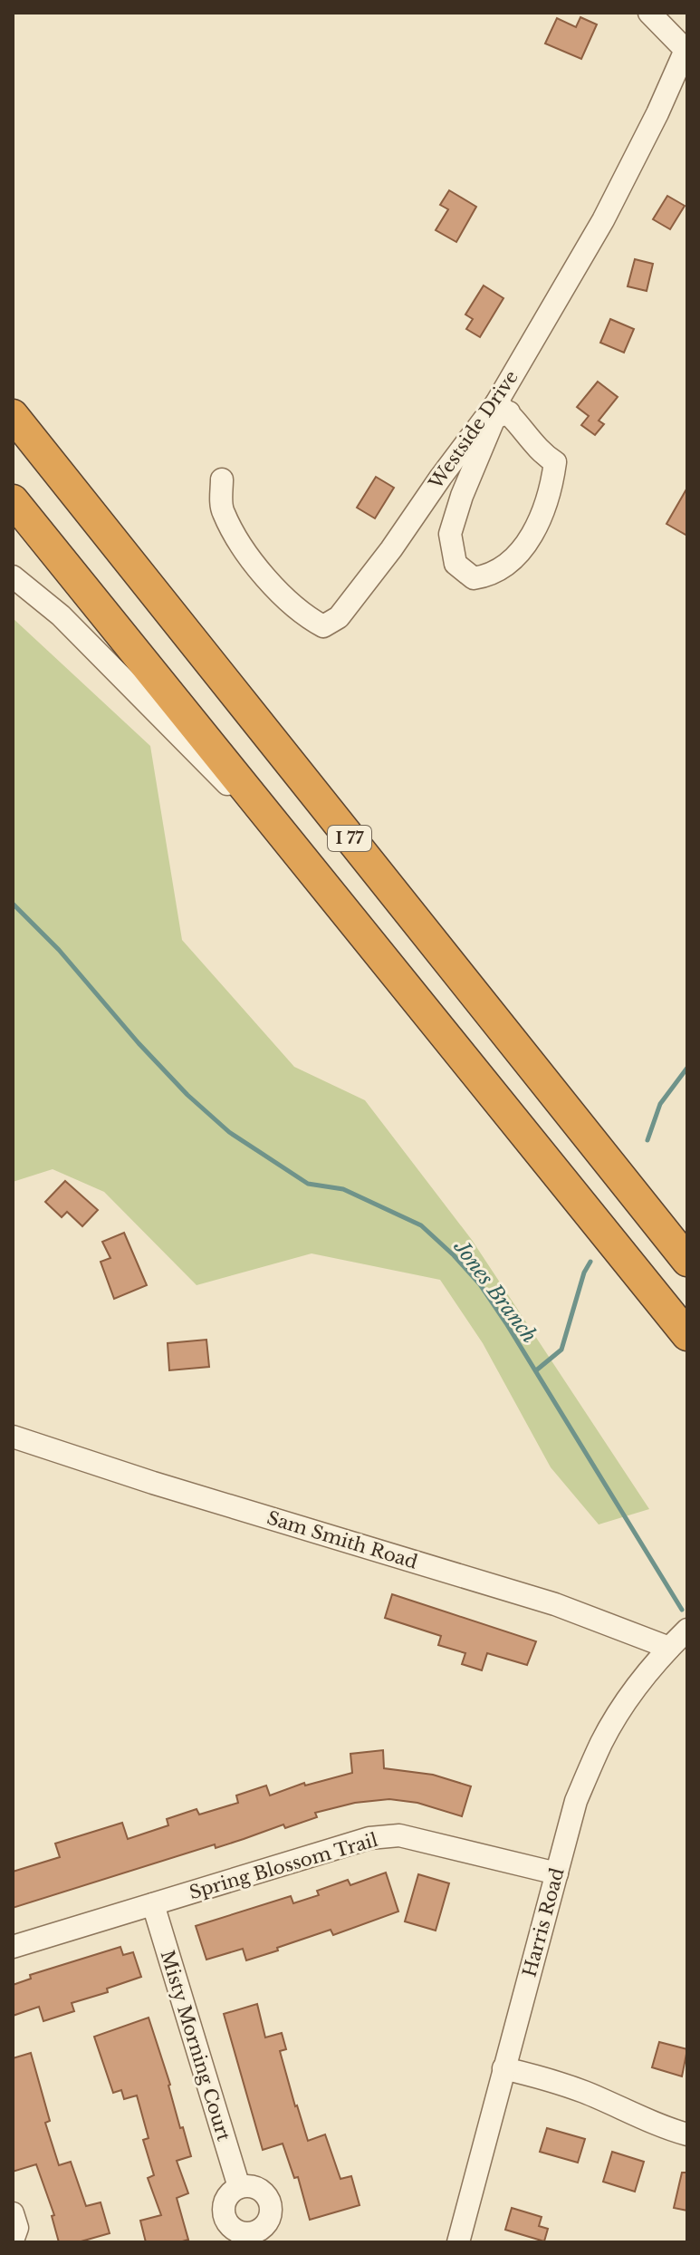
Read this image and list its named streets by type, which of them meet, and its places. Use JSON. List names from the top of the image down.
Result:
{
  "streets": {
    "highway": ["I 77"],
    "street": [
      "Westside Drive",
      "Sam Smith Road",
      "Spring Blossom Trail",
      "Harris Road",
      "Misty Morning Court"
    ]
  },
  "crossings": [
    ["Sam Smith Road", "Harris Road"],
    ["Spring Blossom Trail", "Harris Road"],
    ["Spring Blossom Trail", "Misty Morning Court"]
  ],
  "water": ["Jones Branch"]
}
